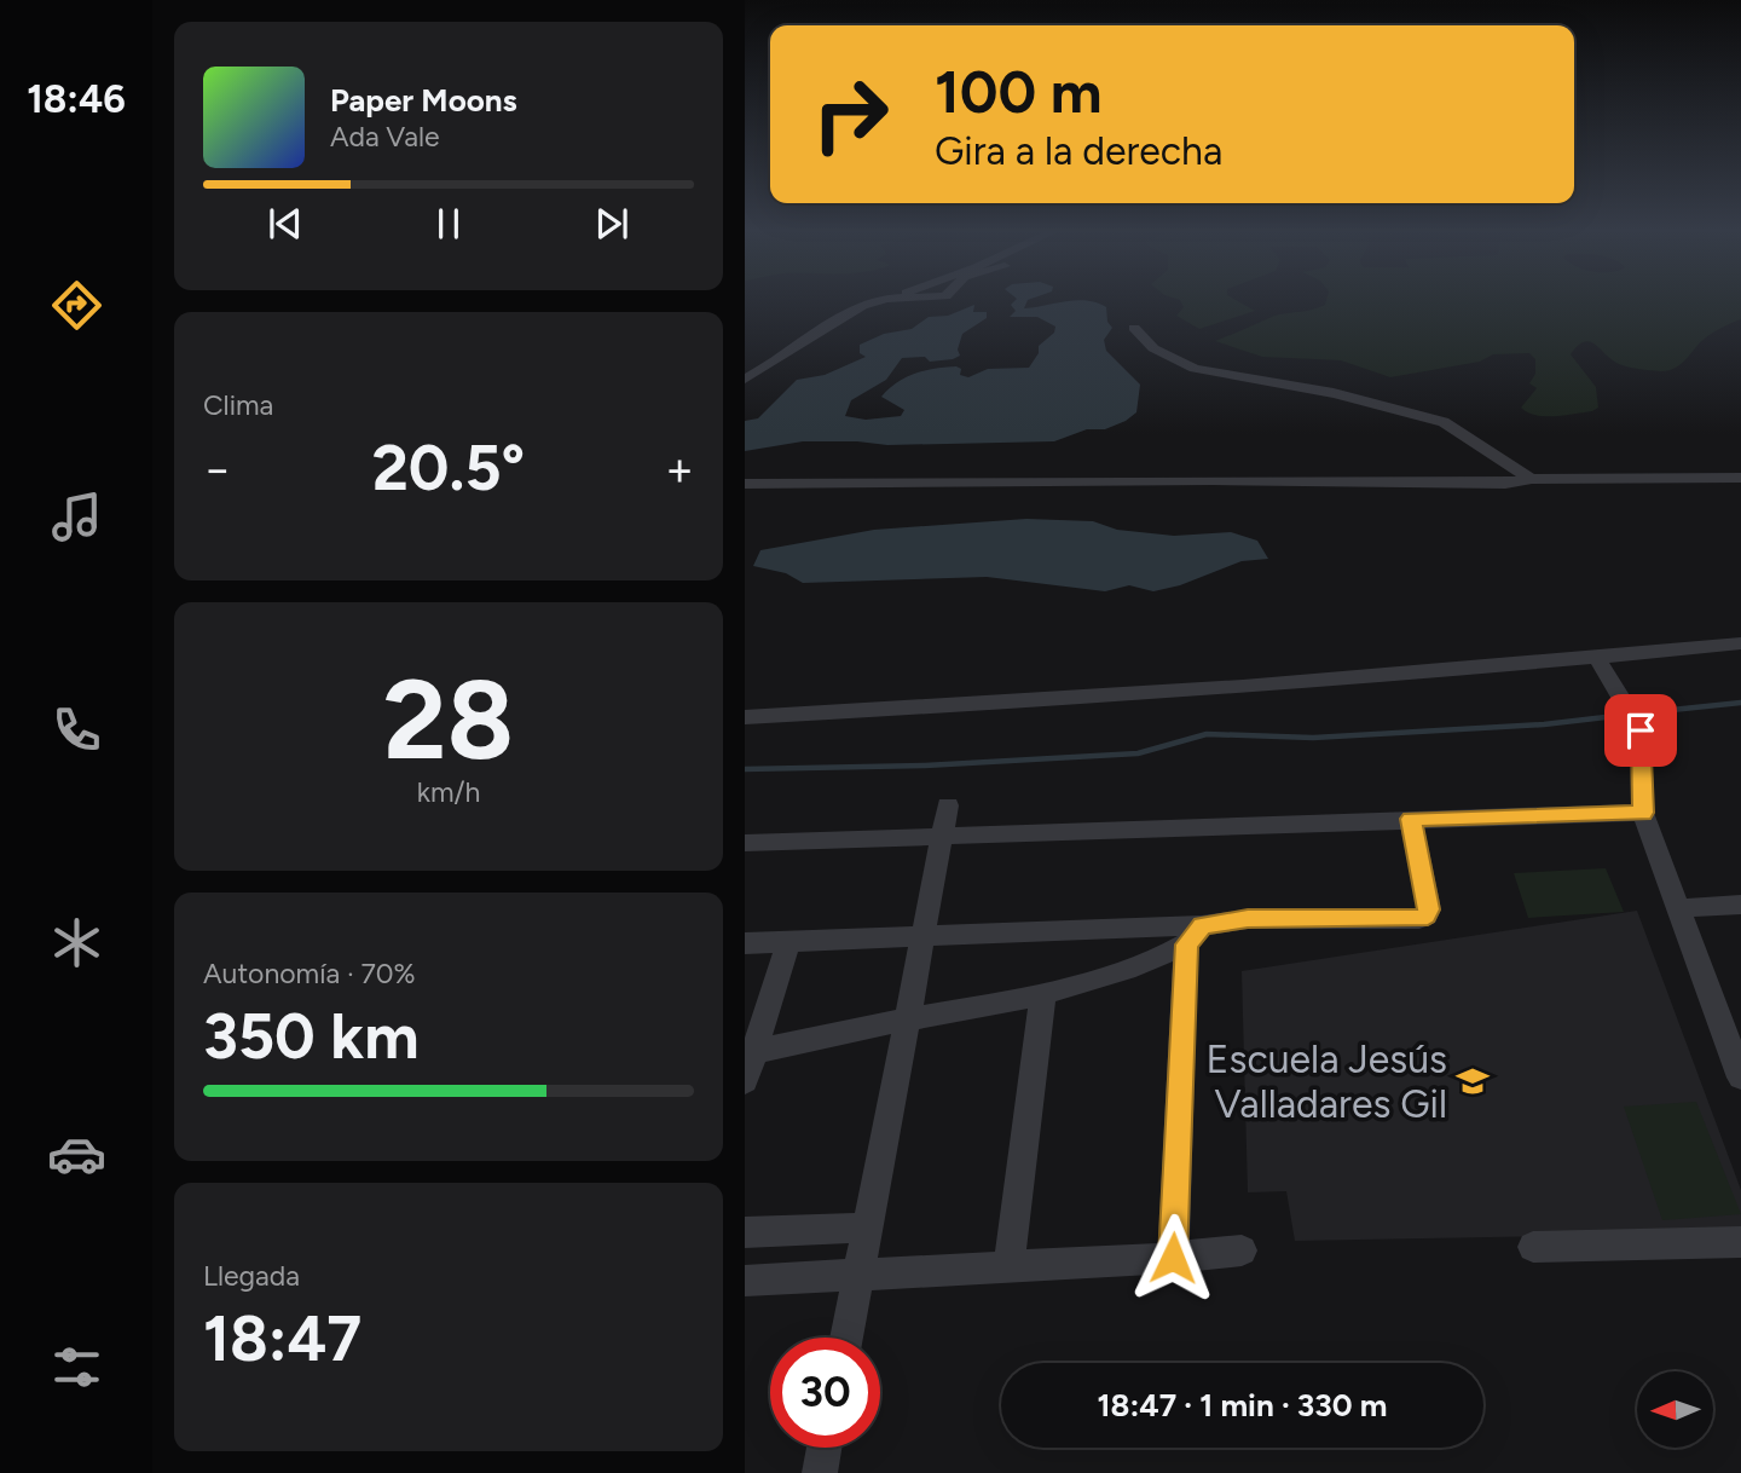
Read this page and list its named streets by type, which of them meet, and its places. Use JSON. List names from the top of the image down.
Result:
{
  "places": {
    "school or university": ["Escuela Jesús Valladares Gil"]
  },
  "north": "left",
  "page": {
    "tabs": "18:46",
    "turn": ["100 m", "Gira a la derecha"],
    "song": ["Paper Moons", "Ada Vale"],
    "tile": [
      "Clima",
      ["28", "km/h"],
      ["Autonomía · 70%", "350 km"],
      ["Llegada", "18:47"]
    ],
    "heat": ["−", "20.5°", "+"],
    "limit": "30",
    "trip": "18:47 · 1 min · 330 m"
  }
}
